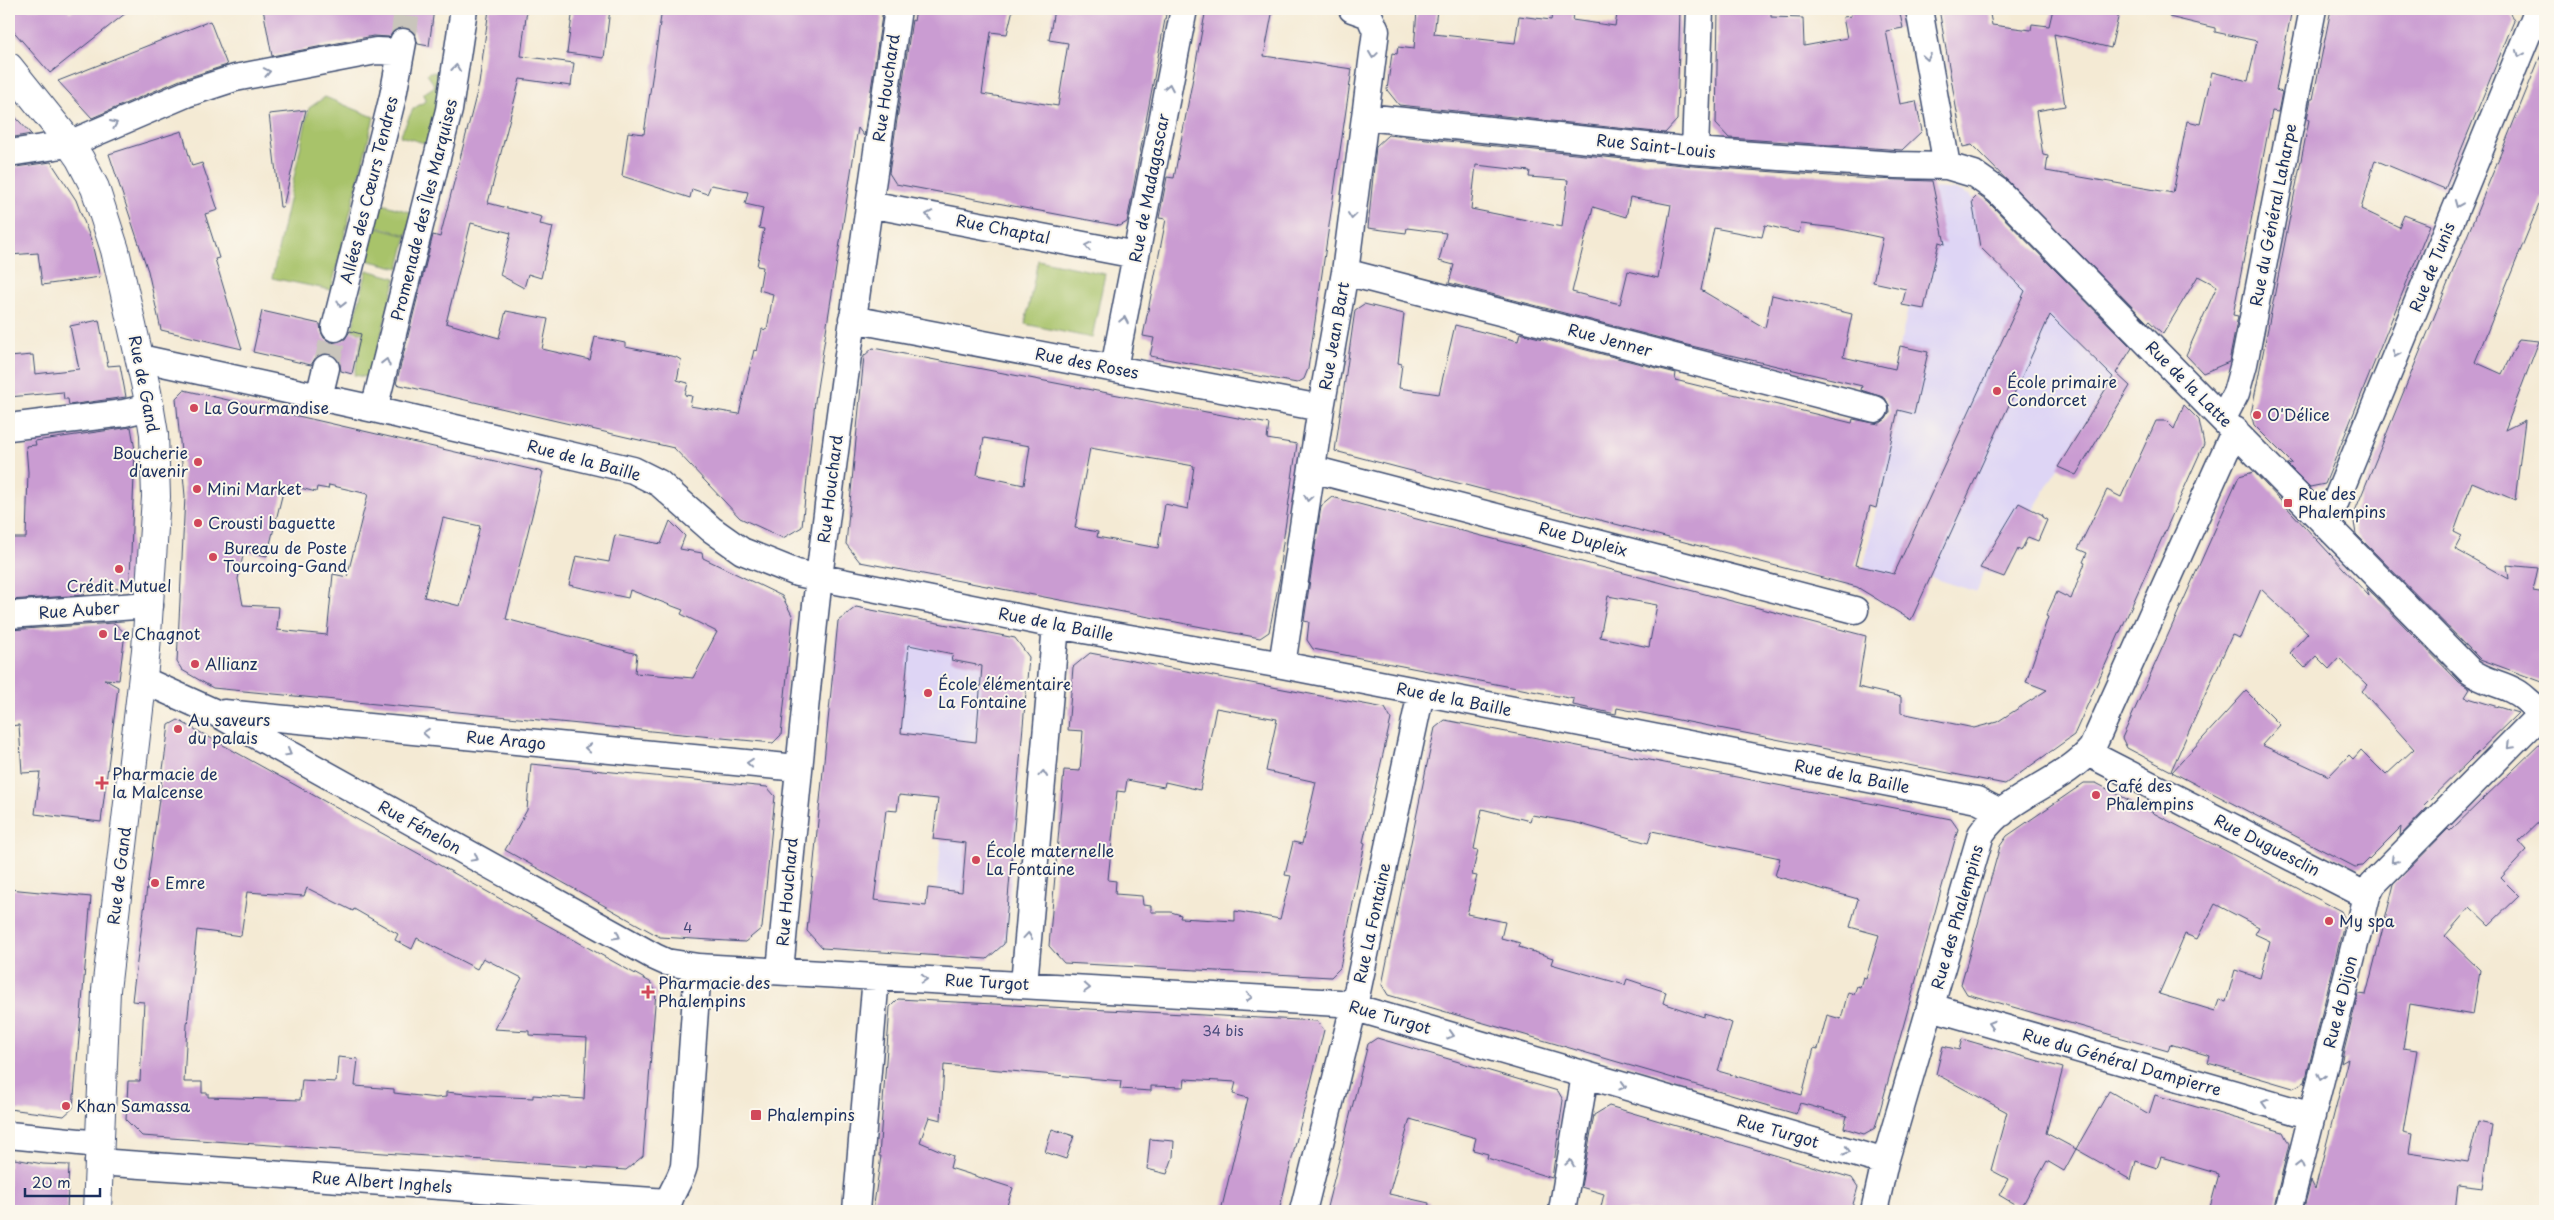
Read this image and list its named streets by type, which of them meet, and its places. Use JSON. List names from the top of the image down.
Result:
{
  "streets": {
    "main road": ["Rue de Gand"],
    "street": [
      "Rue Houchard",
      "Rue Saint-Louis",
      "Rue de Madagascar",
      "Allées des Cœurs Tendres",
      "Promenade des Îles Marquises",
      "Rue du Général Laharpe",
      "Rue Chaptal",
      "Rue de Tunis",
      "Rue Jean Bart",
      "Rue Jenner",
      "Rue des Roses",
      "Rue de la Latte",
      "Rue de la Baille",
      "Rue Dupleix",
      "Rue Auber",
      "Rue Arago",
      "Rue Fénelon",
      "Rue Duguesclin",
      "Rue des Phalempins",
      "Rue La Fontaine",
      "Rue Turgot",
      "Rue de Dijon",
      "Rue du Général Dampierre",
      "Rue Albert Inghels"
    ]
  },
  "crossings": [
    ["Rue Houchard", "Rue Chaptal"],
    ["Rue Houchard", "Rue des Roses"],
    ["Rue Houchard", "Rue de la Baille"],
    ["Rue Houchard", "Rue Arago"],
    ["Rue Houchard", "Rue Fénelon"],
    ["Rue Houchard", "Rue Turgot"],
    ["Rue Saint-Louis", "Rue Jean Bart"],
    ["Rue Saint-Louis", "Rue de la Latte"],
    ["Rue de Madagascar", "Rue Chaptal"],
    ["Rue de Madagascar", "Rue des Roses"],
    ["Allées des Cœurs Tendres", "Rue de Gand"],
    ["Promenade des Îles Marquises", "Rue de la Baille"],
    ["Rue du Général Laharpe", "Rue de la Latte"],
    ["Rue du Général Laharpe", "Rue des Phalempins"],
    ["Rue de Tunis", "Rue de la Latte"],
    ["Rue Jean Bart", "Rue Jenner"],
    ["Rue Jean Bart", "Rue des Roses"],
    ["Rue Jean Bart", "Rue de la Baille"],
    ["Rue Jean Bart", "Rue Dupleix"],
    ["Rue de Gand", "Rue de la Baille"],
    ["Rue de Gand", "Rue Auber"],
    ["Rue de Gand", "Rue Fénelon"],
    ["Rue de Gand", "Rue Albert Inghels"],
    ["Rue de la Latte", "Rue des Phalempins"],
    ["Rue de la Latte", "Rue de Dijon"],
    ["Rue de la Baille", "Rue des Phalempins"],
    ["Rue de la Baille", "Rue La Fontaine"],
    ["Rue Arago", "Rue Fénelon"],
    ["Rue Fénelon", "Rue Turgot"],
    ["Rue Duguesclin", "Rue des Phalempins"],
    ["Rue Duguesclin", "Rue de Dijon"],
    ["Rue des Phalempins", "Rue Turgot"],
    ["Rue des Phalempins", "Rue du Général Dampierre"],
    ["Rue La Fontaine", "Rue Turgot"],
    ["Rue de Dijon", "Rue du Général Dampierre"]
  ],
  "one_way": [
    "Rue de Madagascar",
    "Promenade des Îles Marquises",
    "Rue Chaptal",
    "Rue de Tunis",
    "Rue Jean Bart",
    "Rue Arago",
    "Rue Fénelon",
    "Rue Turgot",
    "Rue du Général Dampierre"
  ],
  "places": {
    "other": [
      "École primaire Condorcet",
      "La Gourmandise",
      "O'Délice",
      "Boucherie d'avenir",
      "Mini Market",
      "Crousti baguette",
      "Bureau de Poste Tourcoing-Gand",
      "Crédit Mutuel",
      "Le Chagnot",
      "Allianz",
      "École élémentaire La Fontaine",
      "Au saveurs du palais",
      "Café des Phalempins",
      "École maternelle La Fontaine",
      "Emre",
      "My spa",
      "Khan Samassa"
    ],
    "transit": ["Rue des Phalempins", "Phalempins"],
    "health": ["Pharmacie de la Malcense", "Pharmacie des Phalempins"]
  },
  "house_numbers": ["4", "34 bis"],
  "scale_bar": "20 m"
}
